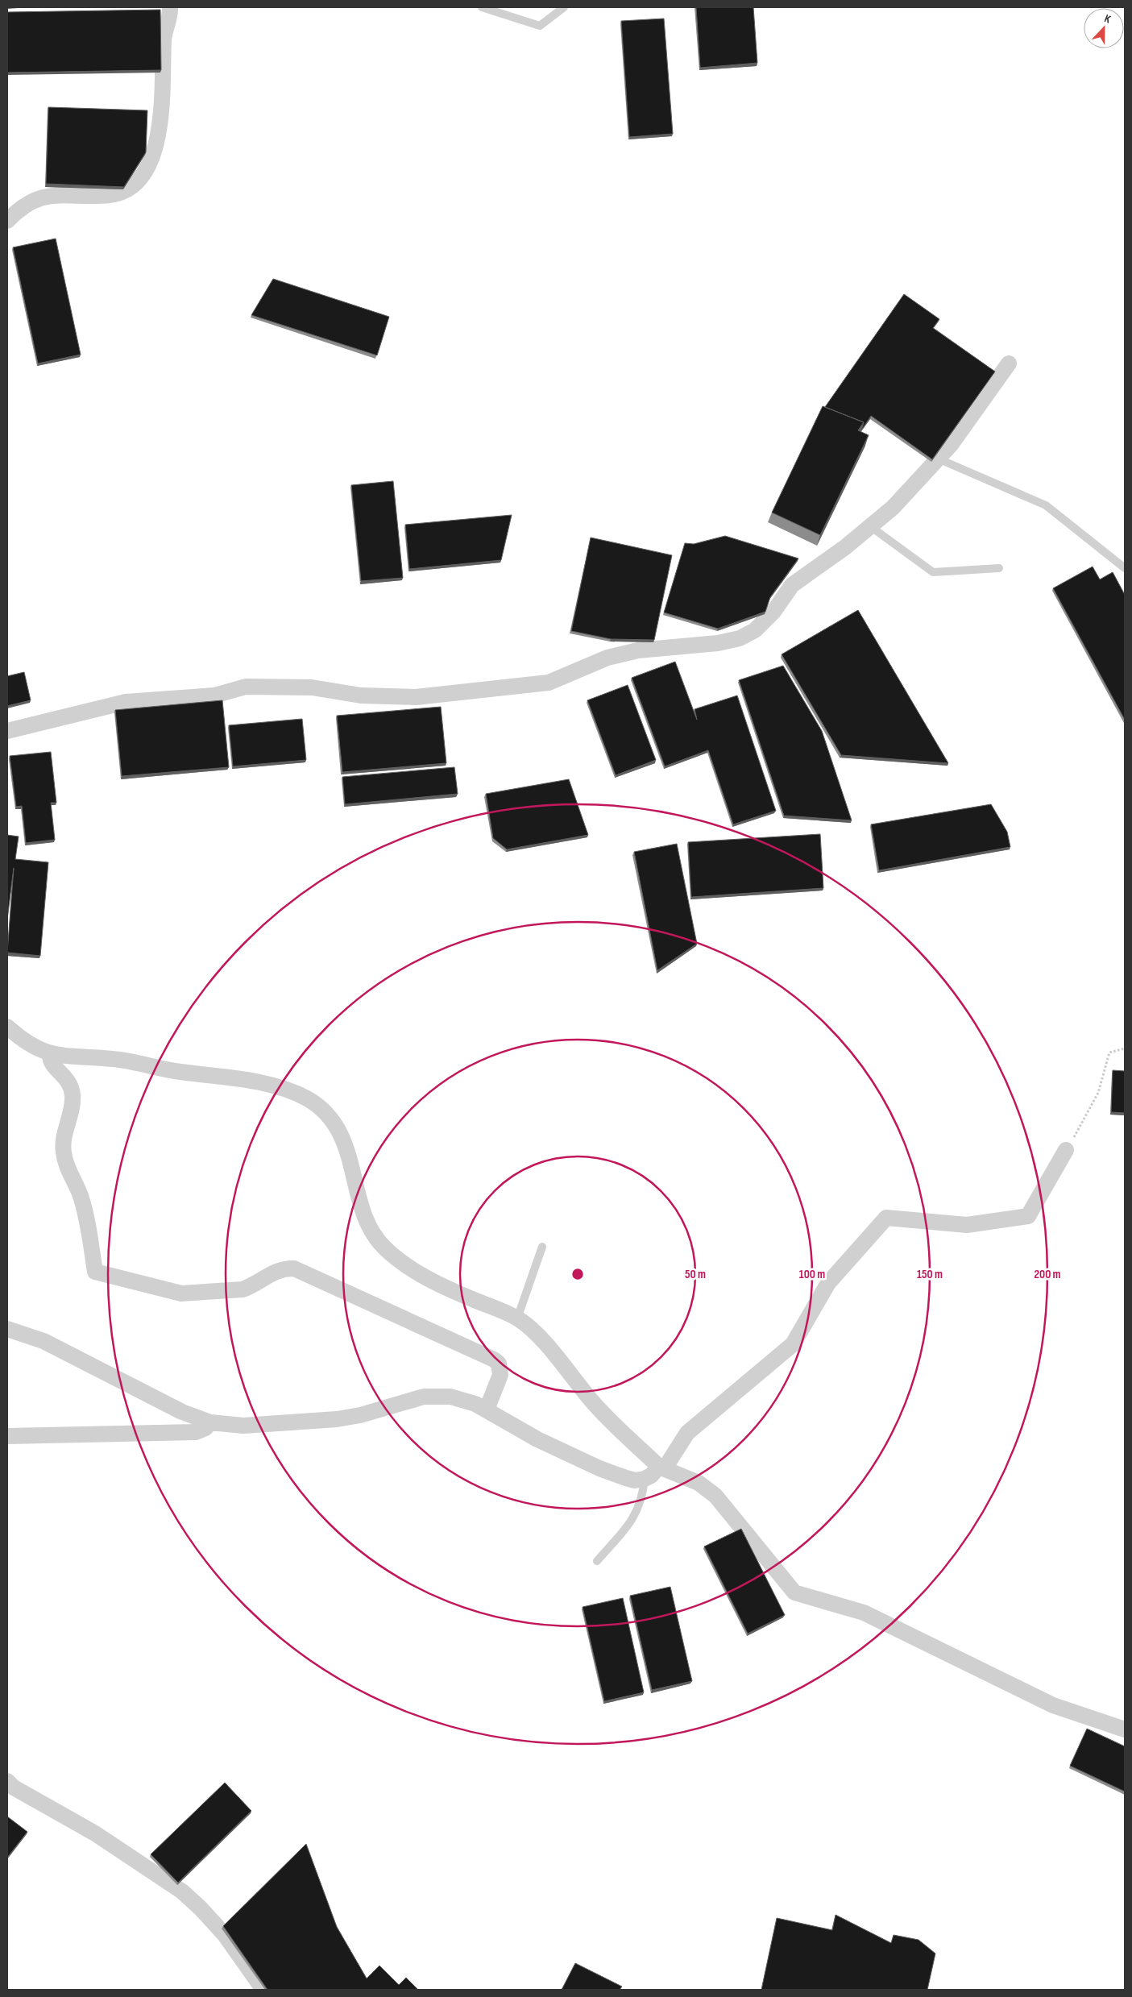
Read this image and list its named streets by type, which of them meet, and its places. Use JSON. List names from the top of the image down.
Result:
{
  "north": "top",
  "rings": [
    "50 m",
    "100 m",
    "150 m",
    "200 m"
  ]
}
